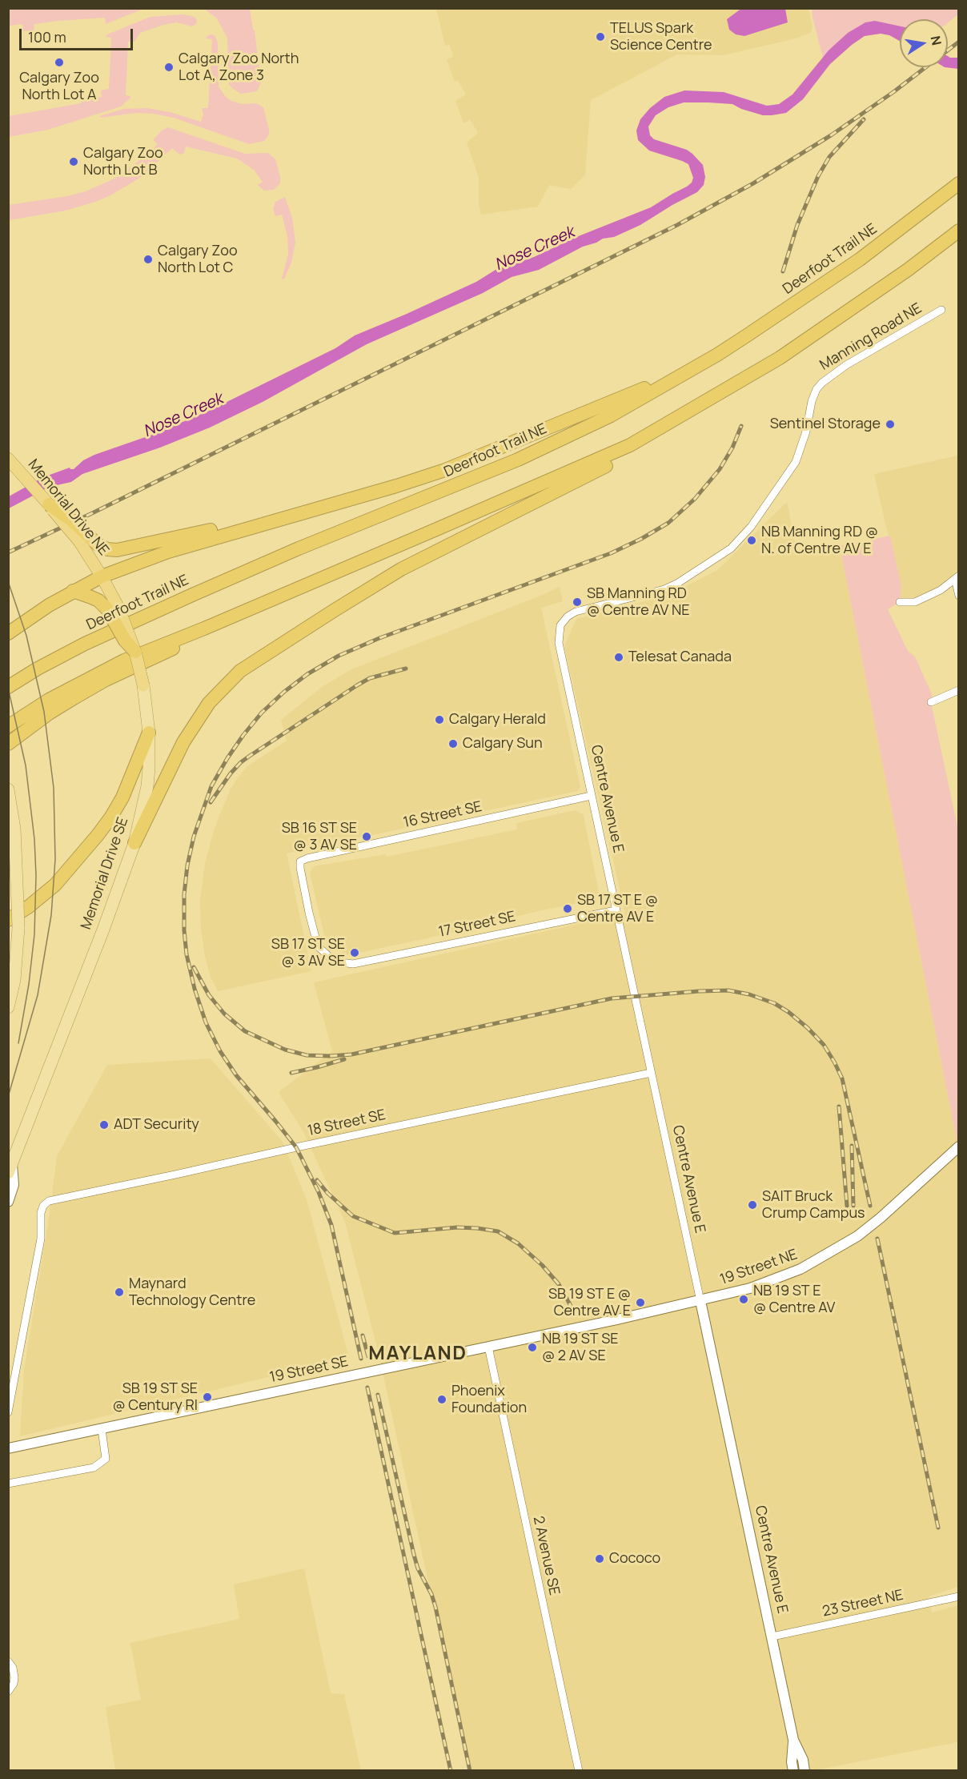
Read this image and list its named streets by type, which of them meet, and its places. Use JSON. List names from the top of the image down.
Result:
{
  "streets": {
    "highway": ["Deerfoot Trail NE", "Memorial Drive NE", "Memorial Drive SE"],
    "street": [
      "Manning Road NE",
      "Centre Avenue E",
      "16 Street SE",
      "17 Street SE",
      "18 Street SE",
      "19 Street NE",
      "19 Street SE",
      "2 Avenue SE",
      "23 Street NE"
    ]
  },
  "crossings": [
    ["Manning Road NE", "Centre Avenue E"],
    ["Centre Avenue E", "16 Street SE"],
    ["Centre Avenue E", "17 Street SE"],
    ["Centre Avenue E", "18 Street SE"],
    ["Centre Avenue E", "19 Street NE"],
    ["Centre Avenue E", "19 Street SE"],
    ["Centre Avenue E", "23 Street NE"],
    ["16 Street SE", "17 Street SE"],
    ["19 Street NE", "19 Street SE"],
    ["19 Street SE", "2 Avenue SE"]
  ],
  "districts": ["MAYLAND"],
  "water": ["Nose Creek"],
  "places": [
    "TELUS Spark Science Centre",
    "Calgary Zoo North Lot A",
    "Calgary Zoo North Lot A, Zone 3",
    "Calgary Zoo North Lot B",
    "Calgary Zoo North Lot C",
    "Sentinel Storage",
    "NB Manning RD @ N. of Centre AV E",
    "SB Manning RD @ Centre AV NE",
    "Telesat Canada",
    "Calgary Herald",
    "Calgary Sun",
    "SB 16 ST SE @ 3 AV SE",
    "SB 17 ST E @ Centre AV E",
    "SB 17 ST SE @ 3 AV SE",
    "ADT Security",
    "SAIT Bruck Crump Campus",
    "Maynard Technology Centre",
    "NB 19 ST E @ Centre AV",
    "SB 19 ST E @ Centre AV E",
    "NB 19 ST SE @ 2 AV SE",
    "SB 19 ST SE @ Century RI",
    "Phoenix Foundation",
    "Cococo"
  ],
  "scale_bar": "100 m",
  "north": "right"
}
